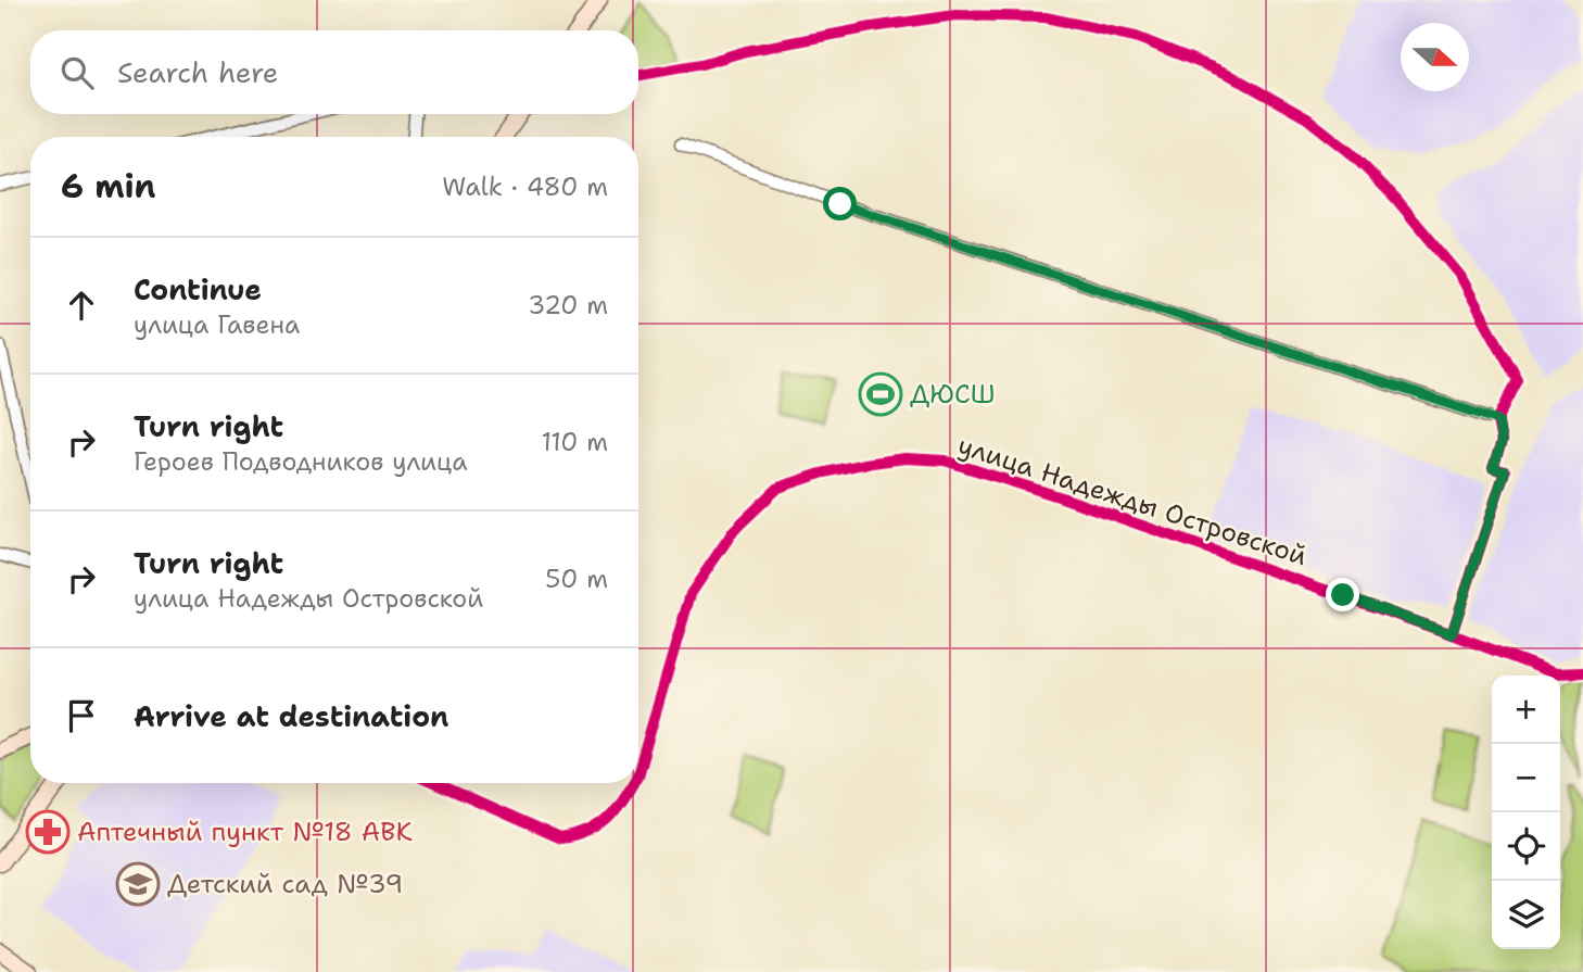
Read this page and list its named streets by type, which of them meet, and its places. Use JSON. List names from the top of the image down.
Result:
{
  "streets": {
    "street": ["улица Надежды Островской"]
  },
  "places": {
    "sports": ["ДЮСШ"],
    "pharmacy": ["Аптечный пункт №18 АВК"],
    "school or university": ["Детский сад №39"]
  },
  "north": "right",
  "page": {
    "search": "Search here",
    "heading": ["6 min", "Walk · 480 m"],
    "list": [
      ["Continue", "улица Гавена", "320 m"],
      ["Turn right", "Героев Подводников улица", "110 m"],
      ["Turn right", "улица Надежды Островской", "50 m"],
      "Arrive at destination"
    ],
    "map_buttons": ["+", "−"]
  }
}
